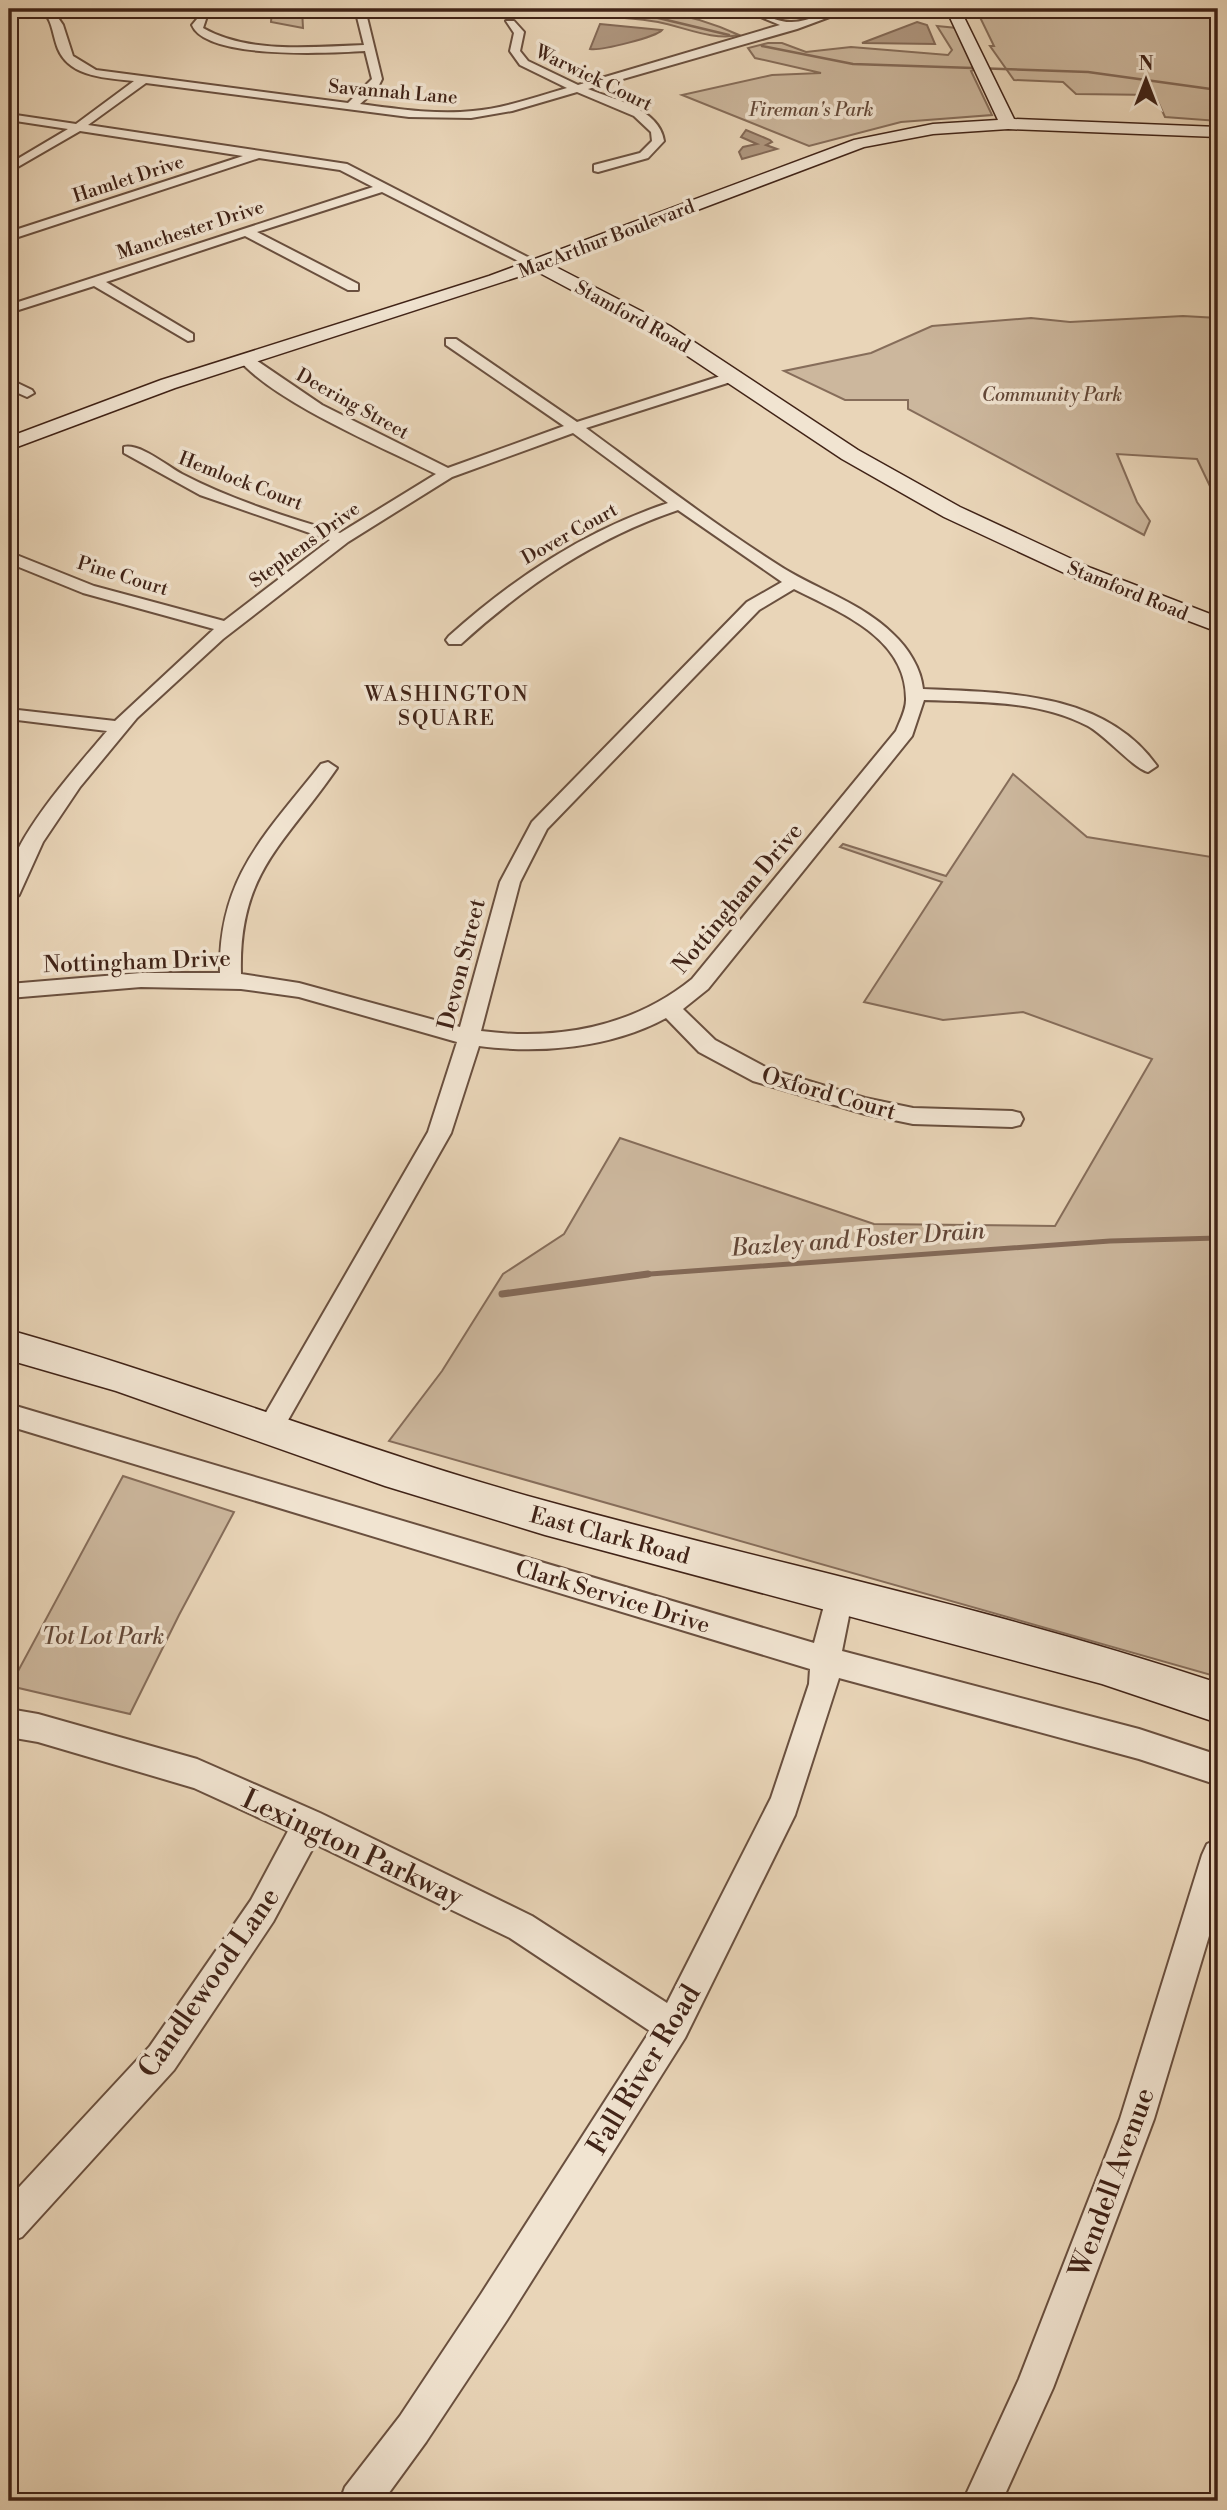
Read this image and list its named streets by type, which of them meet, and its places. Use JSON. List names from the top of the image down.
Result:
{
  "streets": {
    "street": [
      "Warwick Court",
      "Savannah Lane",
      "Hamlet Drive",
      "Manchester Drive",
      "MacArthur Boulevard",
      "Stamford Road",
      "Deering Street",
      "Hemlock Court",
      "Dover Court",
      "Stephens Drive",
      "Pine Court",
      "Nottingham Drive",
      "Devon Street",
      "Oxford Court",
      "East Clark Road",
      "Clark Service Drive",
      "Lexington Parkway",
      "Candlewood Lane",
      "Fall River Road",
      "Wendell Avenue"
    ]
  },
  "crossings": [
    ["Warwick Court", "Savannah Lane"],
    ["Hamlet Drive", "Stamford Road"],
    ["Manchester Drive", "Stamford Road"],
    ["MacArthur Boulevard", "Stamford Road"],
    ["MacArthur Boulevard", "Deering Street"],
    ["Stamford Road", "Stephens Drive"],
    ["Deering Street", "Stephens Drive"],
    ["Hemlock Court", "Stephens Drive"],
    ["Stephens Drive", "Pine Court"],
    ["Nottingham Drive", "Devon Street"],
    ["Nottingham Drive", "Oxford Court"],
    ["Devon Street", "East Clark Road"],
    ["East Clark Road", "Fall River Road"],
    ["Clark Service Drive", "Fall River Road"],
    ["Lexington Parkway", "Candlewood Lane"],
    ["Lexington Parkway", "Fall River Road"]
  ],
  "districts": ["WASHINGTON SQUARE"],
  "water": ["Bazley and Foster Drain"],
  "parks": ["Fireman's Park", "Community Park", "Tot Lot Park"],
  "north": "top"
}
